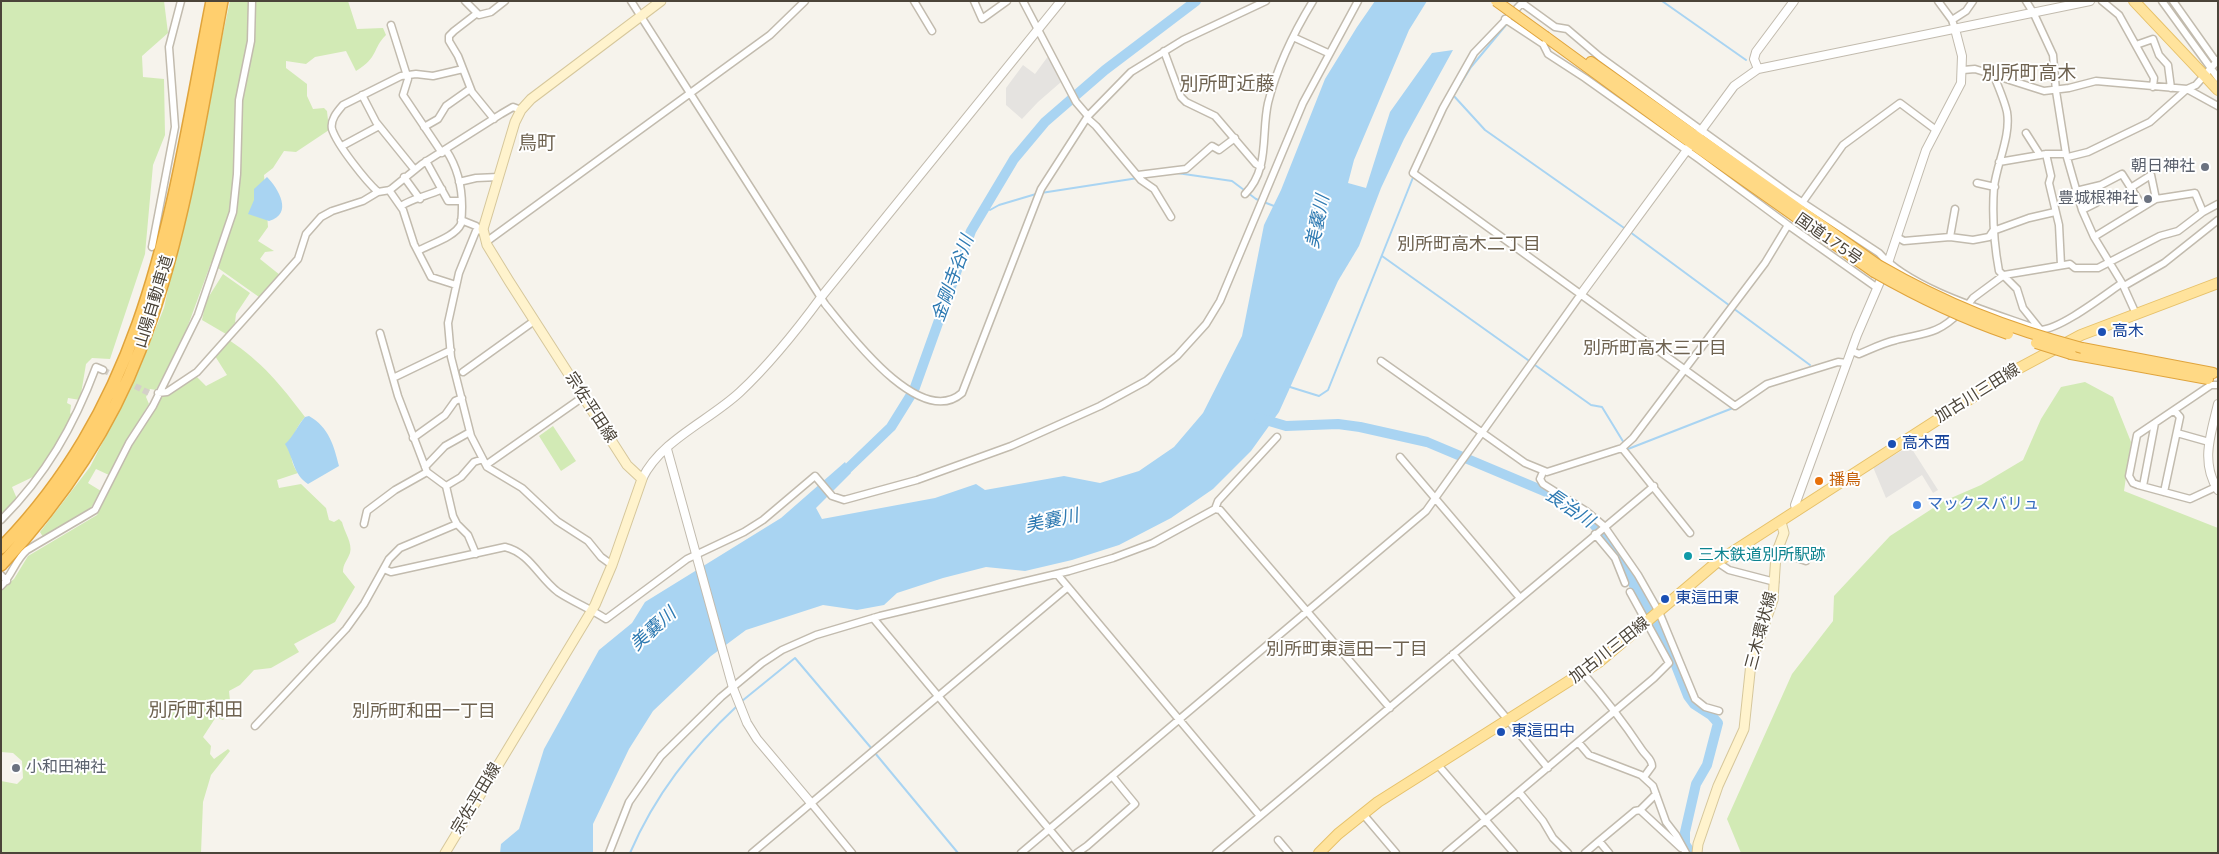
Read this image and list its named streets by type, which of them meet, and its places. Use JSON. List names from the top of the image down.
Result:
{
  "streets": {
    "highway": ["国道175号", "山陽自動車道"],
    "main road": ["加古川三田線", "宗佐平田線", "三木環状線"]
  },
  "crossings": [
    ["加古川三田線", "三木環状線"]
  ],
  "districts": [
    "別所町高木",
    "別所町近藤",
    "鳥町",
    "別所町高木二丁目",
    "別所町高木三丁目",
    "別所町東這田一丁目",
    "別所町和田",
    "別所町和田一丁目"
  ],
  "water": ["美嚢川", "金剛寺谷川", "長治川"],
  "places": [
    "朝日神社",
    "豊城根神社",
    "高木",
    "高木西",
    "播鳥",
    "マックスバリュ",
    "三木鉄道別所駅跡",
    "東這田東",
    "東這田中",
    "小和田神社"
  ]
}
